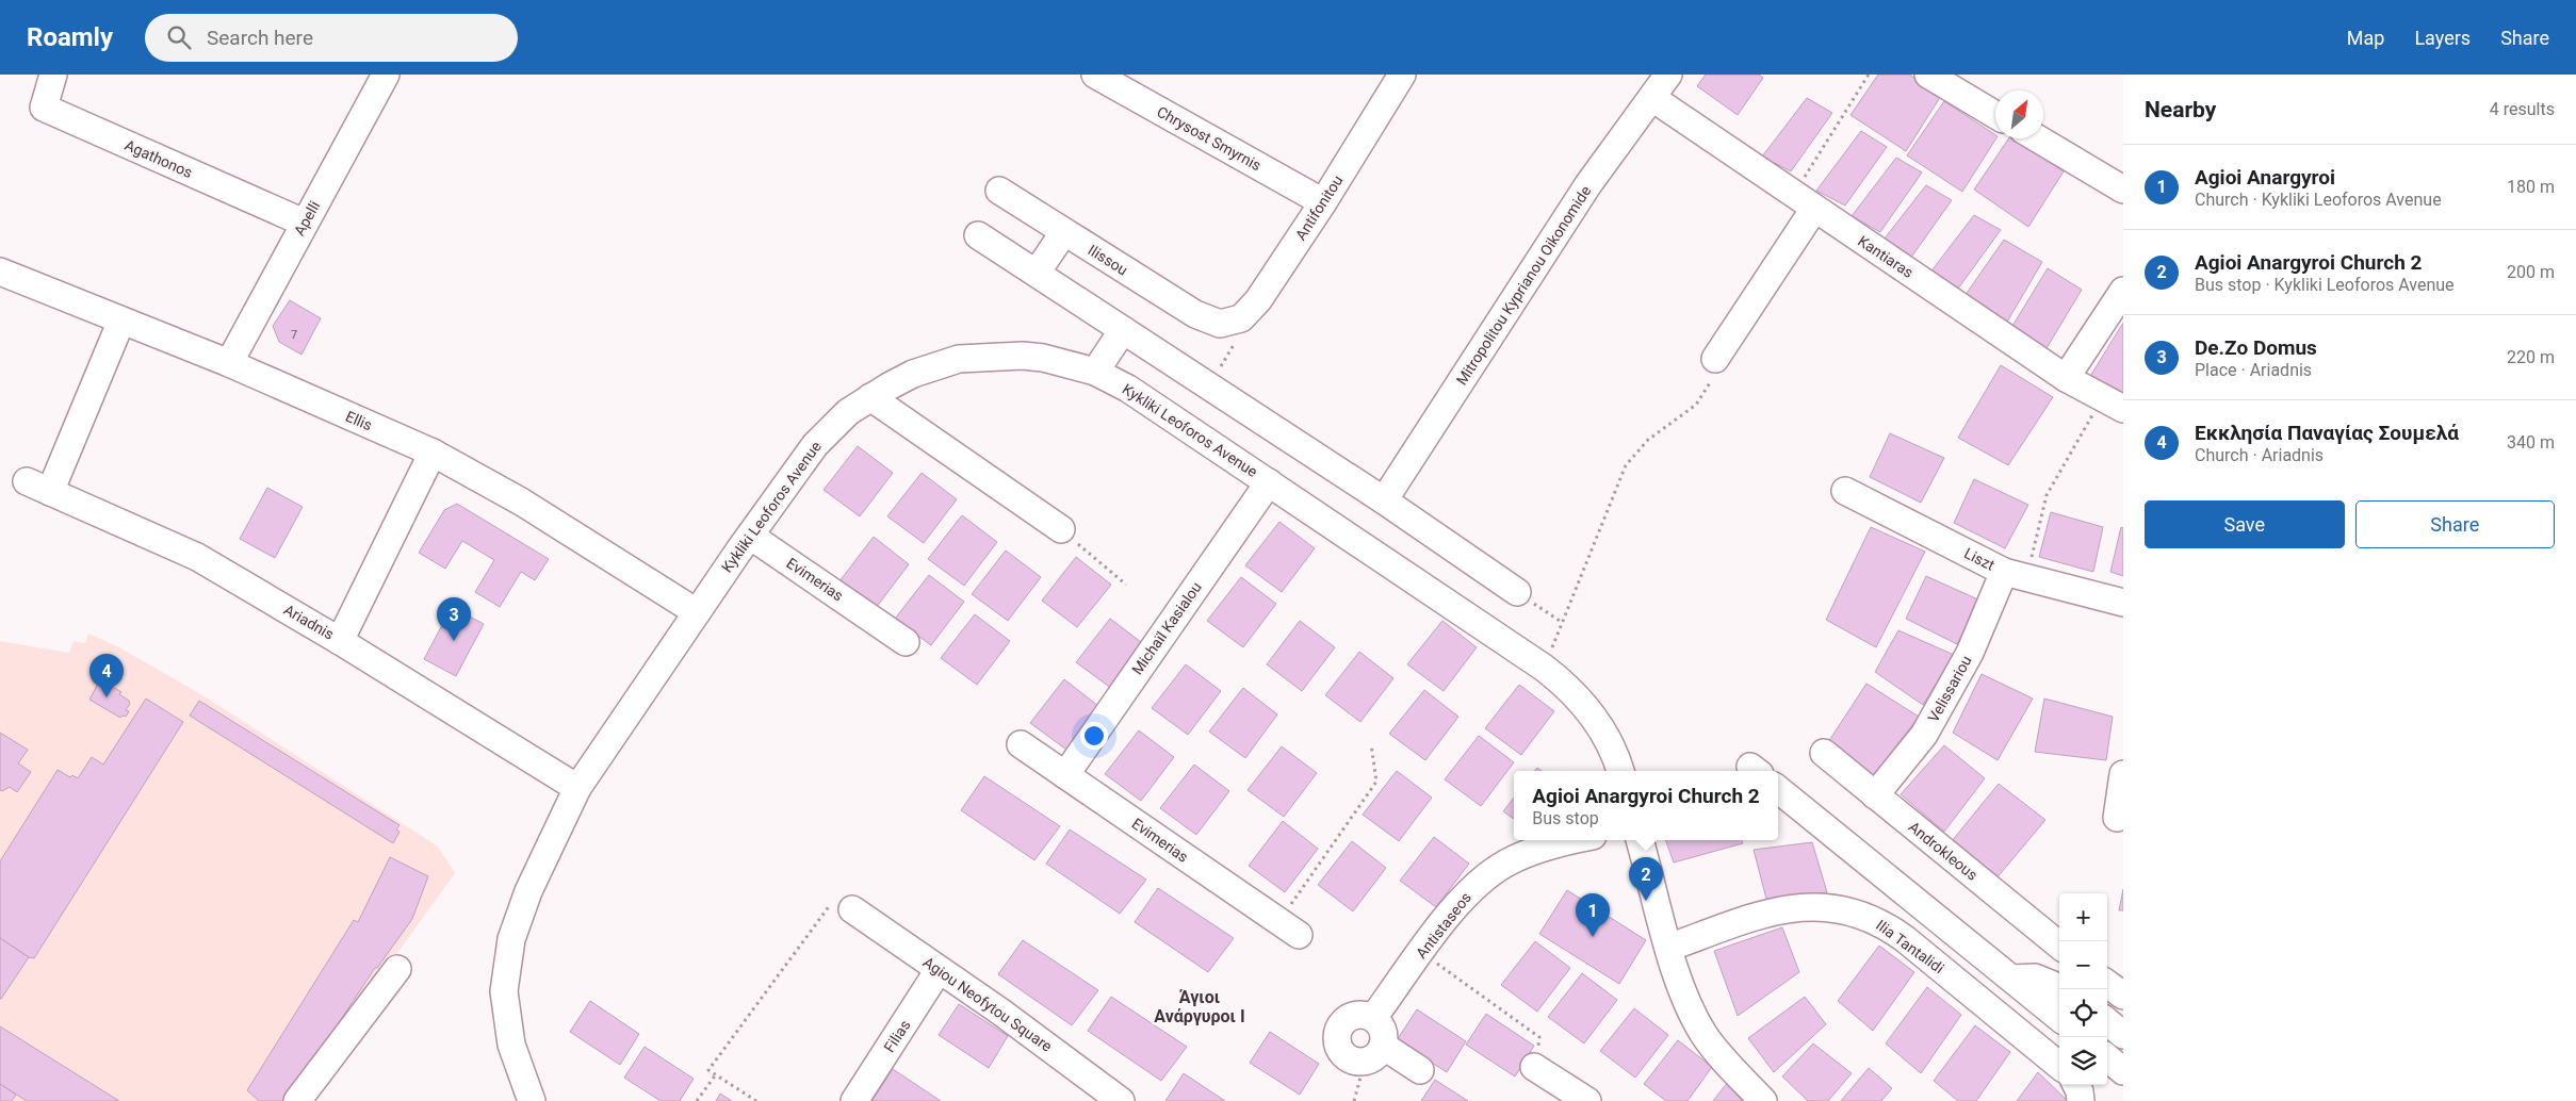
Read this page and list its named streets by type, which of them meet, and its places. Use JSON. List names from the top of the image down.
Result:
{
  "streets": {
    "street": [
      "Chrysost Smyrnis",
      "Agathonos",
      "Antifonitou",
      "Apelli",
      "Kantiaras",
      "Ilissou",
      "Mitropolitou Kyprianou Oikonomide",
      "Ellis",
      "Kykliki Leoforos Avenue",
      "Liszt",
      "Evimerias",
      "Ariadnis",
      "Michaïl Kasialou",
      "Velissariou",
      "Androkleous",
      "Antistaseos",
      "Ilia Tantalidi",
      "Agiou Neofytou Square",
      "Filias"
    ]
  },
  "crossings": [
    ["Chrysost Smyrnis", "Antifonitou"],
    ["Agathonos", "Apelli"],
    ["Antifonitou", "Ilissou"],
    ["Apelli", "Ellis"],
    ["Kantiaras", "Mitropolitou Kyprianou Oikonomide"],
    ["Ellis", "Kykliki Leoforos Avenue"],
    ["Ellis", "Ariadnis"],
    ["Kykliki Leoforos Avenue", "Evimerias"],
    ["Kykliki Leoforos Avenue", "Ariadnis"],
    ["Kykliki Leoforos Avenue", "Michaïl Kasialou"],
    ["Liszt", "Velissariou"],
    ["Evimerias", "Michaïl Kasialou"],
    ["Velissariou", "Androkleous"],
    ["Agiou Neofytou Square", "Filias"]
  ],
  "districts": ["Άγιοι Ανάργυροι Ι"],
  "house_numbers": ["7"],
  "north": "top right",
  "page": {
    "header": "Roamly",
    "search": "Search here",
    "nav": ["Map", "Layers", "Share"],
    "heading": ["Nearby", "4 results"],
    "list": [
      {
        "mark": "1",
        "name": "Agioi Anargyroi",
        "note": "Church · Kykliki Leoforos Avenue",
        "value": "180 m"
      },
      {
        "mark": "2",
        "name": "Agioi Anargyroi Church 2",
        "note": "Bus stop · Kykliki Leoforos Avenue",
        "value": "200 m"
      },
      {
        "mark": "3",
        "name": "De.Zo Domus",
        "note": "Place · Ariadnis",
        "value": "220 m"
      },
      {
        "mark": "4",
        "name": "Εκκλησία Παναγίας Σουμελά",
        "note": "Church · Ariadnis",
        "value": "340 m"
      }
    ],
    "buttons": ["Save", "Share"],
    "pins": [
      "3",
      "4",
      "2",
      "1"
    ],
    "popup": ["Agioi Anargyroi Church 2", "Bus stop"],
    "map_buttons": ["+", "−"]
  }
}
